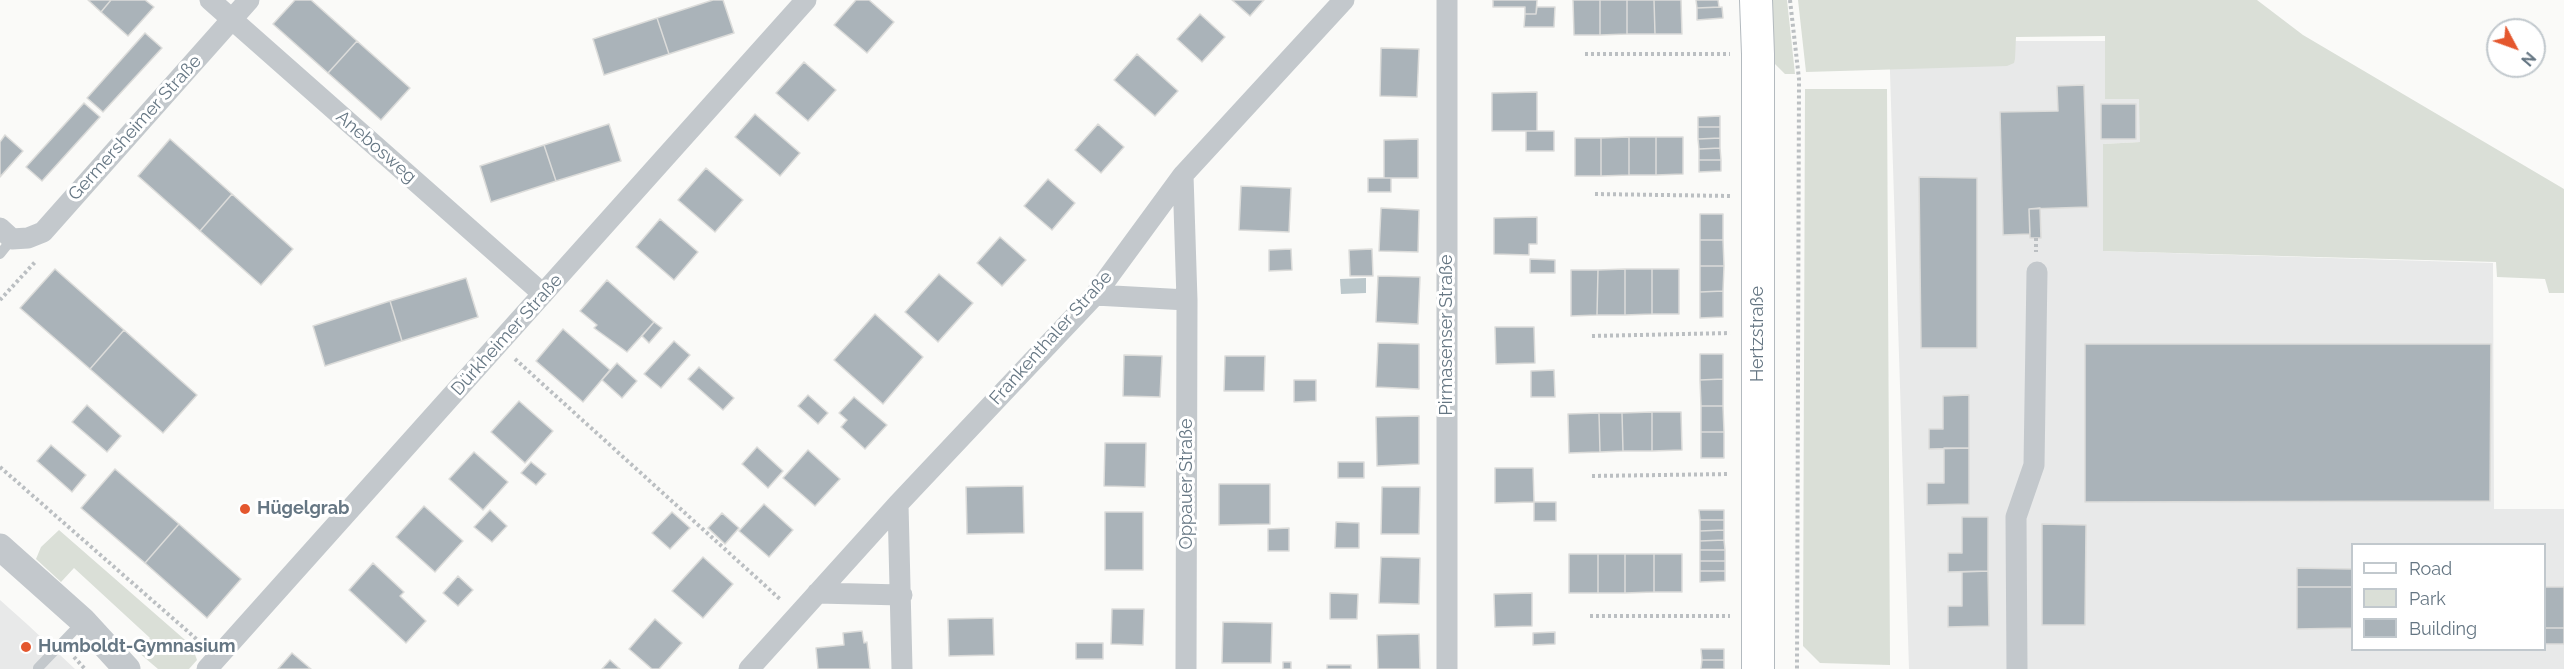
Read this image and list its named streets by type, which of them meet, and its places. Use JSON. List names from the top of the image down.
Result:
{
  "streets": {
    "main road": ["Hertzstraße"],
    "street": [
      "Germersheimer Straße",
      "Anebosweg",
      "Dürkheimer Straße",
      "Pirmasenser Straße",
      "Frankenthaler Straße",
      "Oppauer Straße"
    ]
  },
  "crossings": [
    ["Germersheimer Straße", "Anebosweg"],
    ["Anebosweg", "Dürkheimer Straße"],
    ["Frankenthaler Straße", "Oppauer Straße"]
  ],
  "places": ["Hügelgrab", "Humboldt-Gymnasium"],
  "legend": ["Road", "Park", "Building"],
  "north": "bottom right"
}
